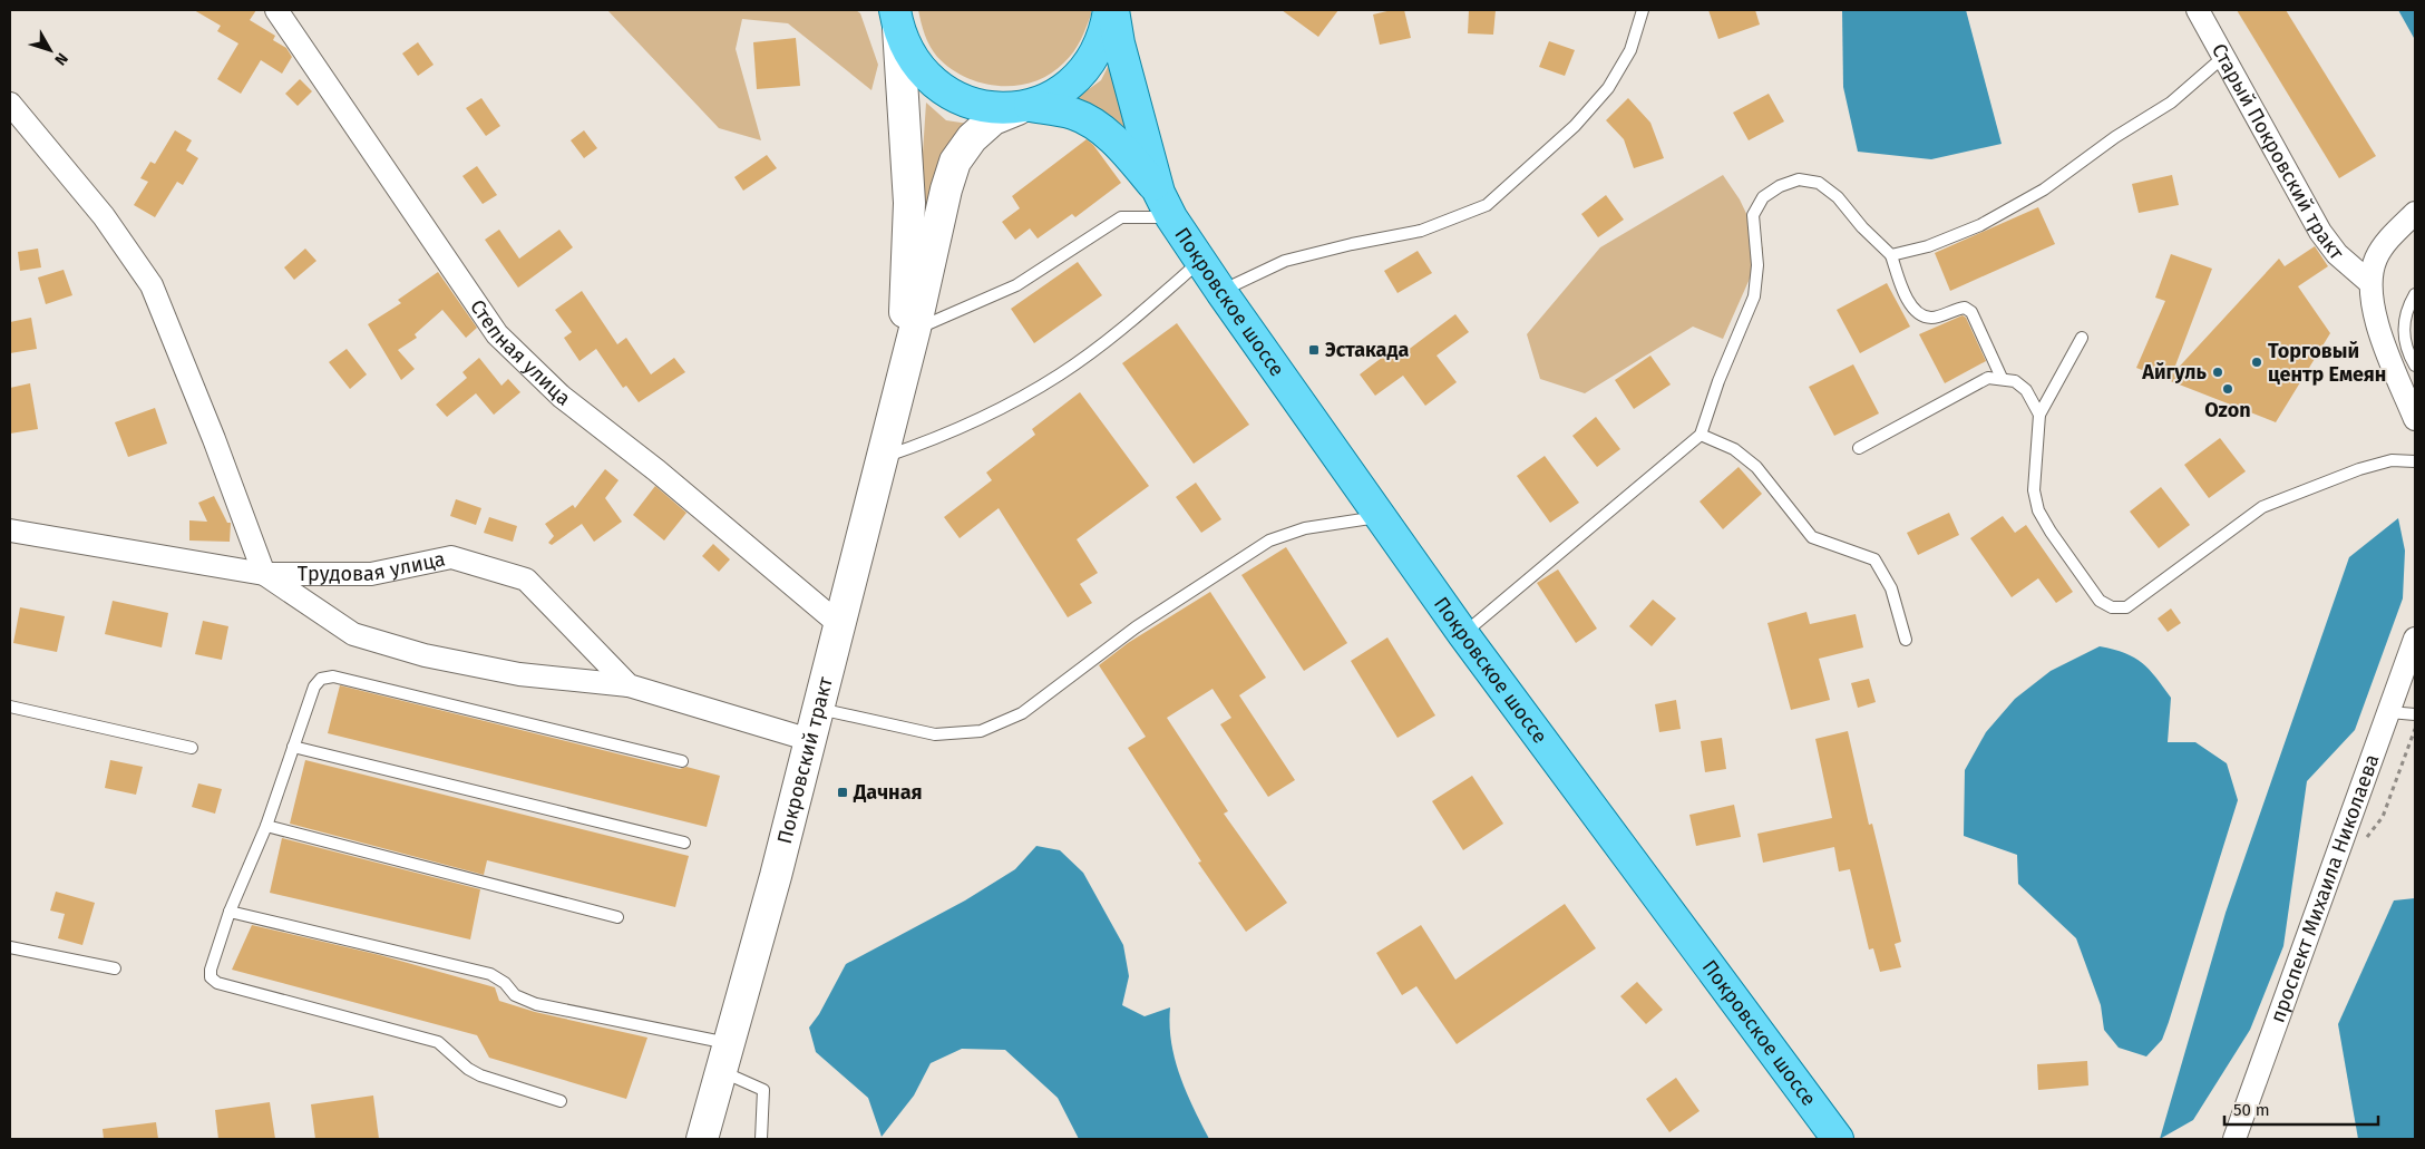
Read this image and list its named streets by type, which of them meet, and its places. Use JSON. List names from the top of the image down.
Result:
{
  "streets": {
    "main road": ["Покровское шоссе", "Покровский тракт"],
    "street": [
      "Старый Покровский тракт",
      "Степная улица",
      "Трудовая улица",
      "проспект Михаила Николаева"
    ]
  },
  "crossings": [
    ["Степная улица", "Покровский тракт"],
    ["Трудовая улица", "Покровский тракт"]
  ],
  "places": {
    "transit": ["Эстакада", "Дачная"],
    "other": ["Торговый центр Емеян", "Айгуль", "Ozon"]
  },
  "scale_bar": "50 m",
  "north": "bottom right"
}
